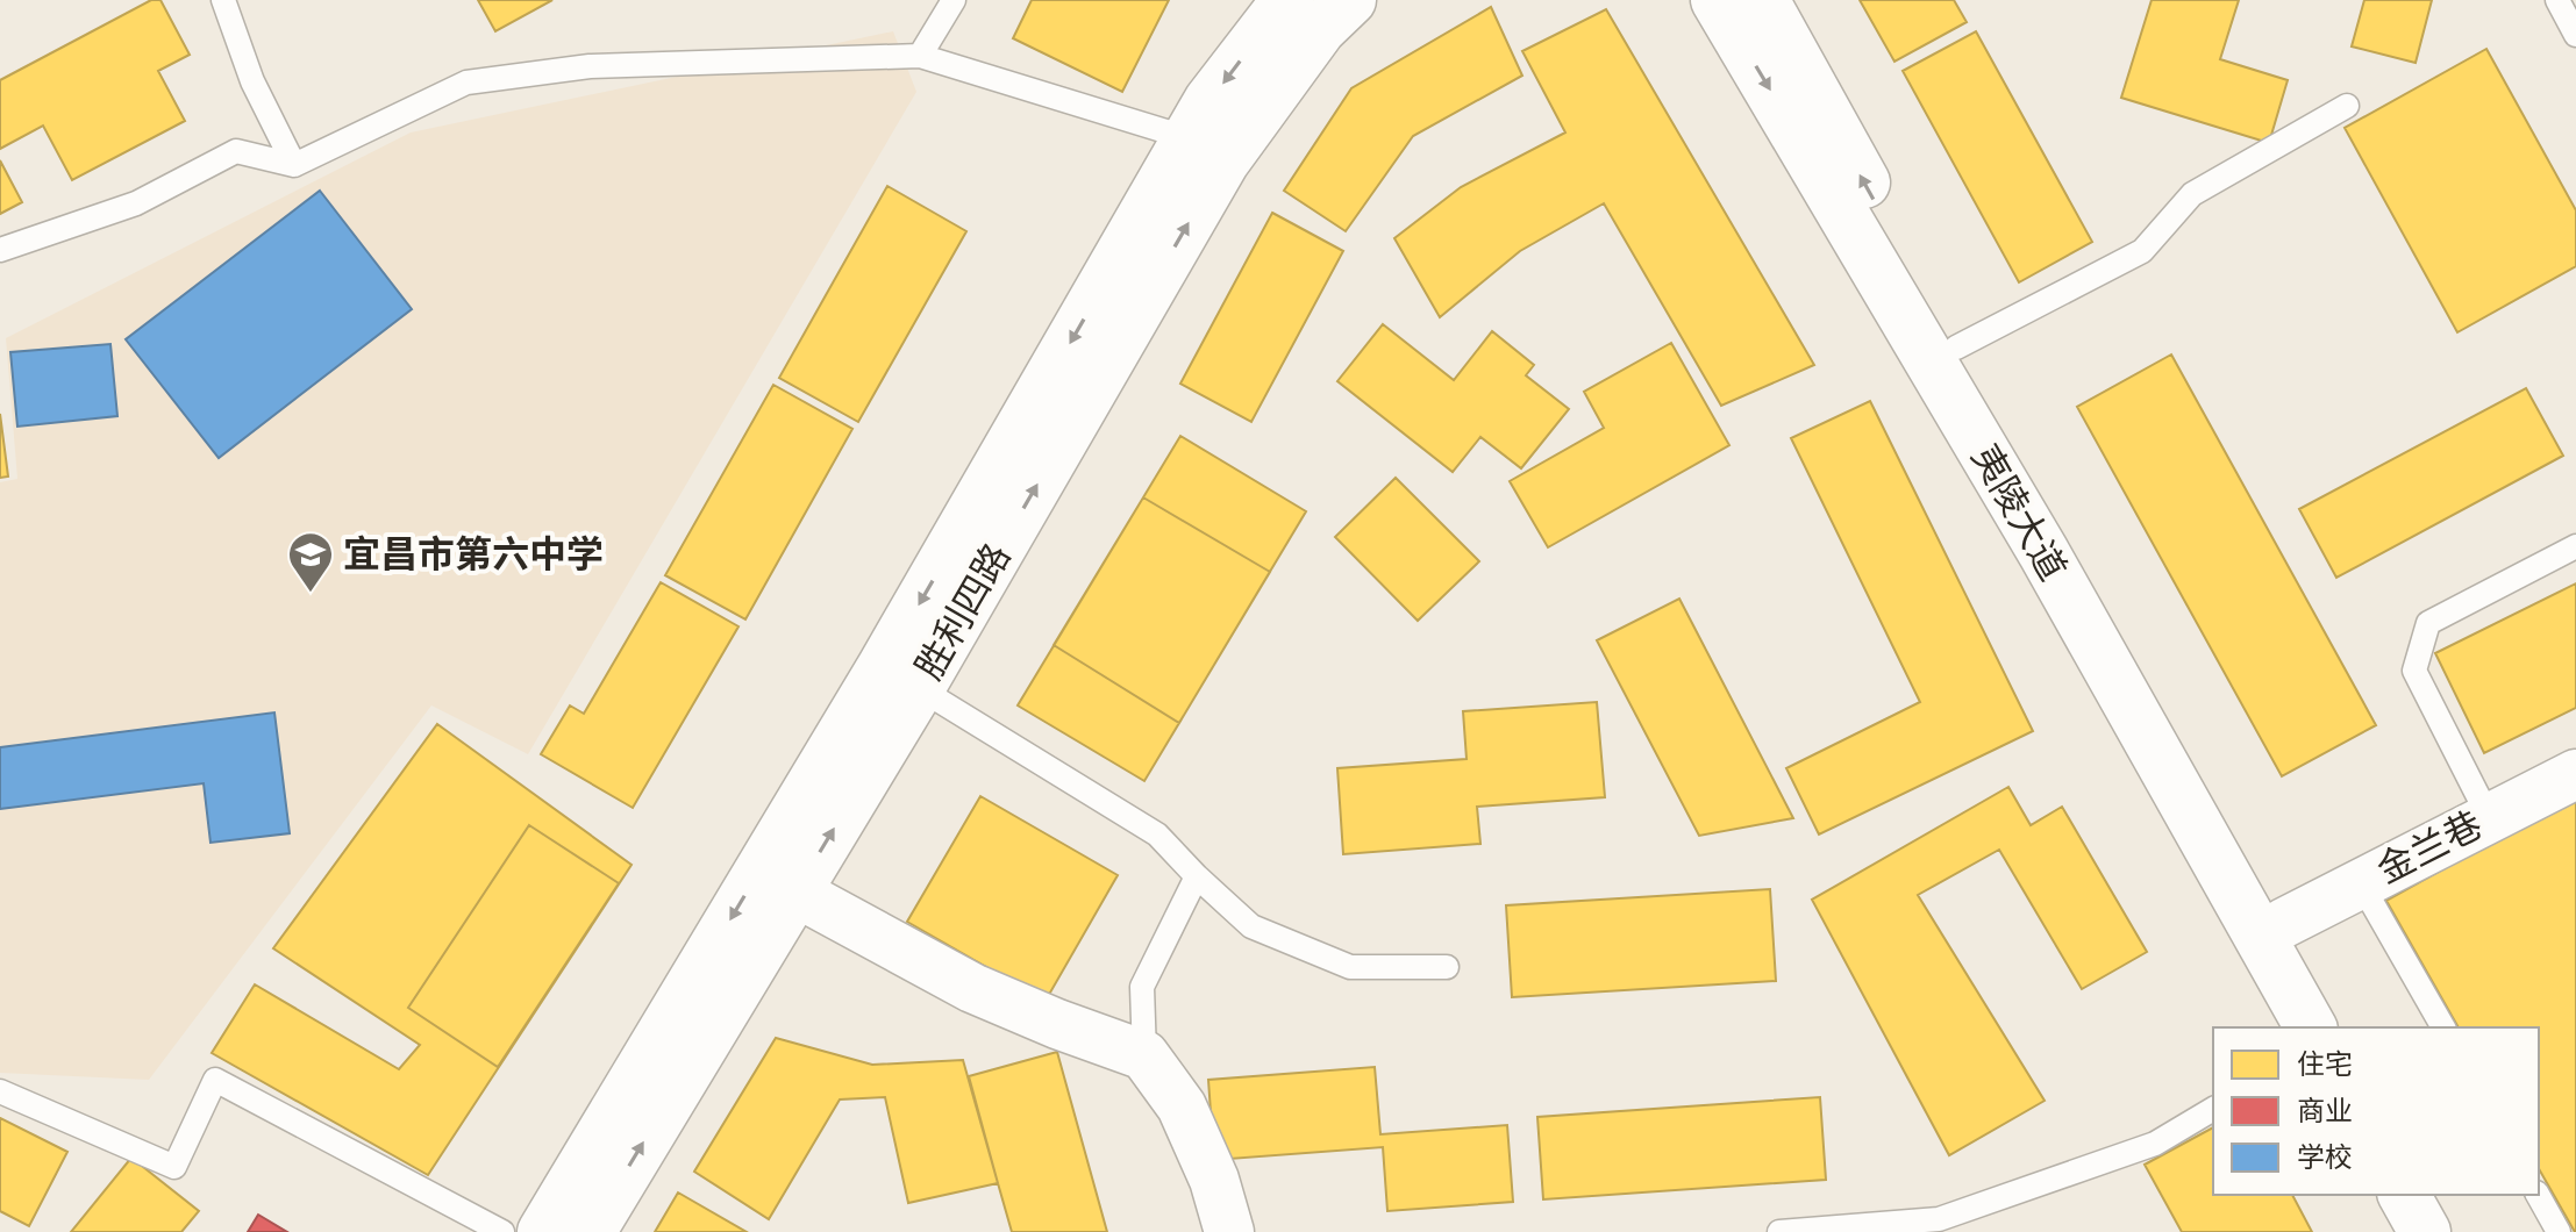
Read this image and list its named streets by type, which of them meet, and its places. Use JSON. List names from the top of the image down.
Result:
{
  "streets": {
    "main road": ["夷陵大道", "胜利四路"],
    "street": ["金兰巷"]
  },
  "crossings": [
    ["夷陵大道", "金兰巷"]
  ],
  "places": {
    "school or university": ["宜昌市第六中学"]
  },
  "legend": ["住宅", "商业", "学校"]
}
